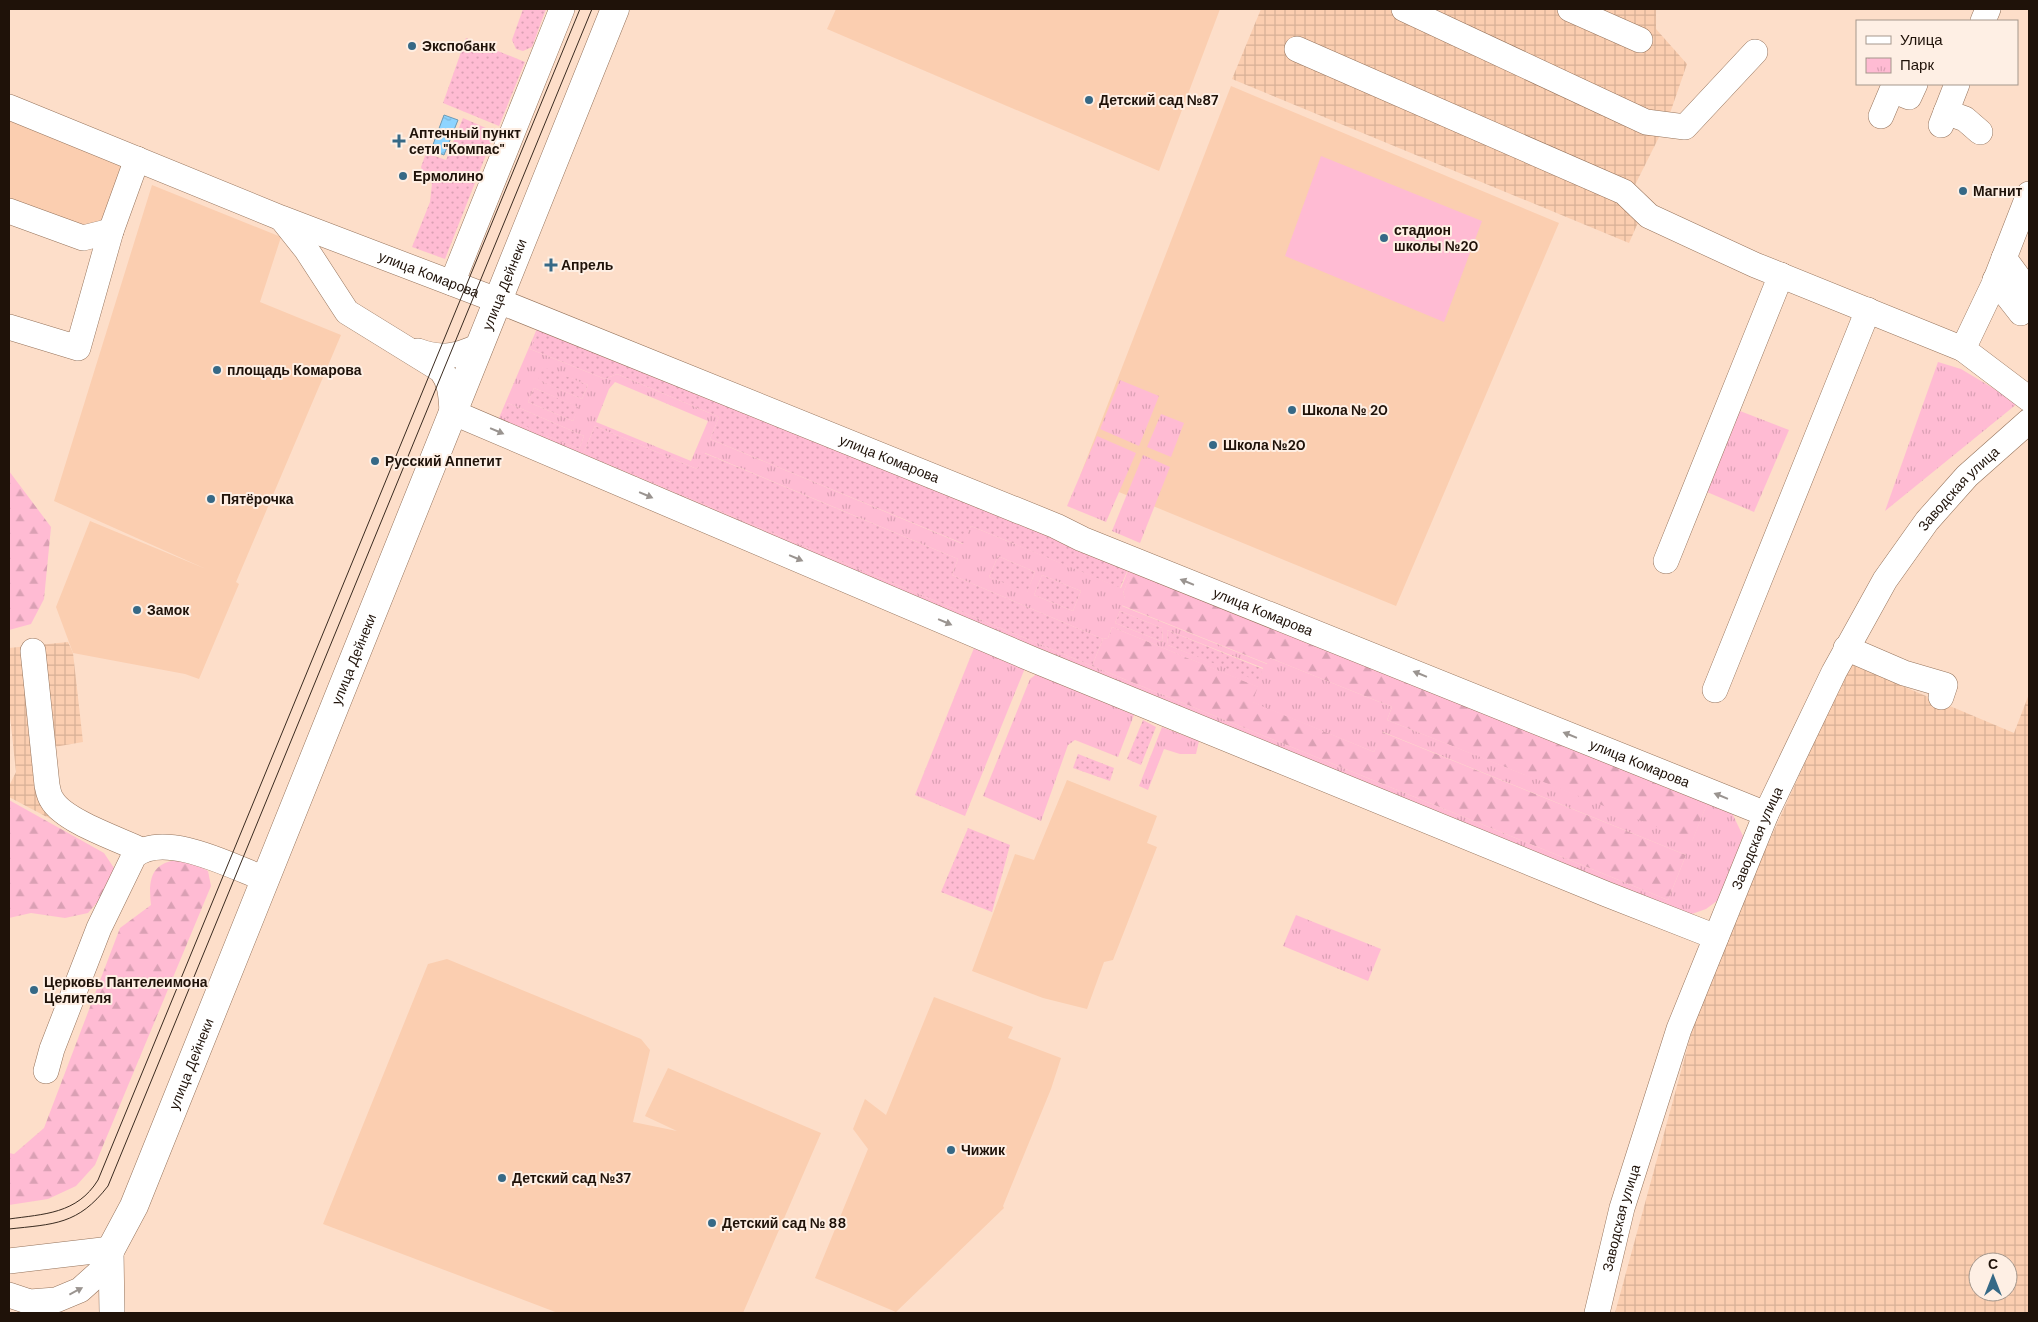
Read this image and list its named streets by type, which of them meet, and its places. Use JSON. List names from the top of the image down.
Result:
{
  "streets": {
    "main road": ["улица Дейнеки"],
    "street": ["улица Комарова", "Заводская улица"]
  },
  "crossings": [
    ["улица Комарова", "улица Дейнеки"],
    ["улица Комарова", "Заводская улица"]
  ],
  "places": {
    "other": [
      "Экспобанк",
      "Детский сад №87",
      "Ермолино",
      "Магнит",
      "стадион школы №20",
      "площадь Комарова",
      "Школа № 20",
      "Школа №20",
      "Русский Аппетит",
      "Пятёрочка",
      "Замок",
      "Церковь Пантелеимона Целителя",
      "Чижик",
      "Детский сад №37",
      "Детский сад № 88"
    ],
    "health": ["Аптечный пункт сети \"Компас\"", "Апрель"]
  },
  "legend": ["Улица", "Парк"],
  "north": "top"
}
